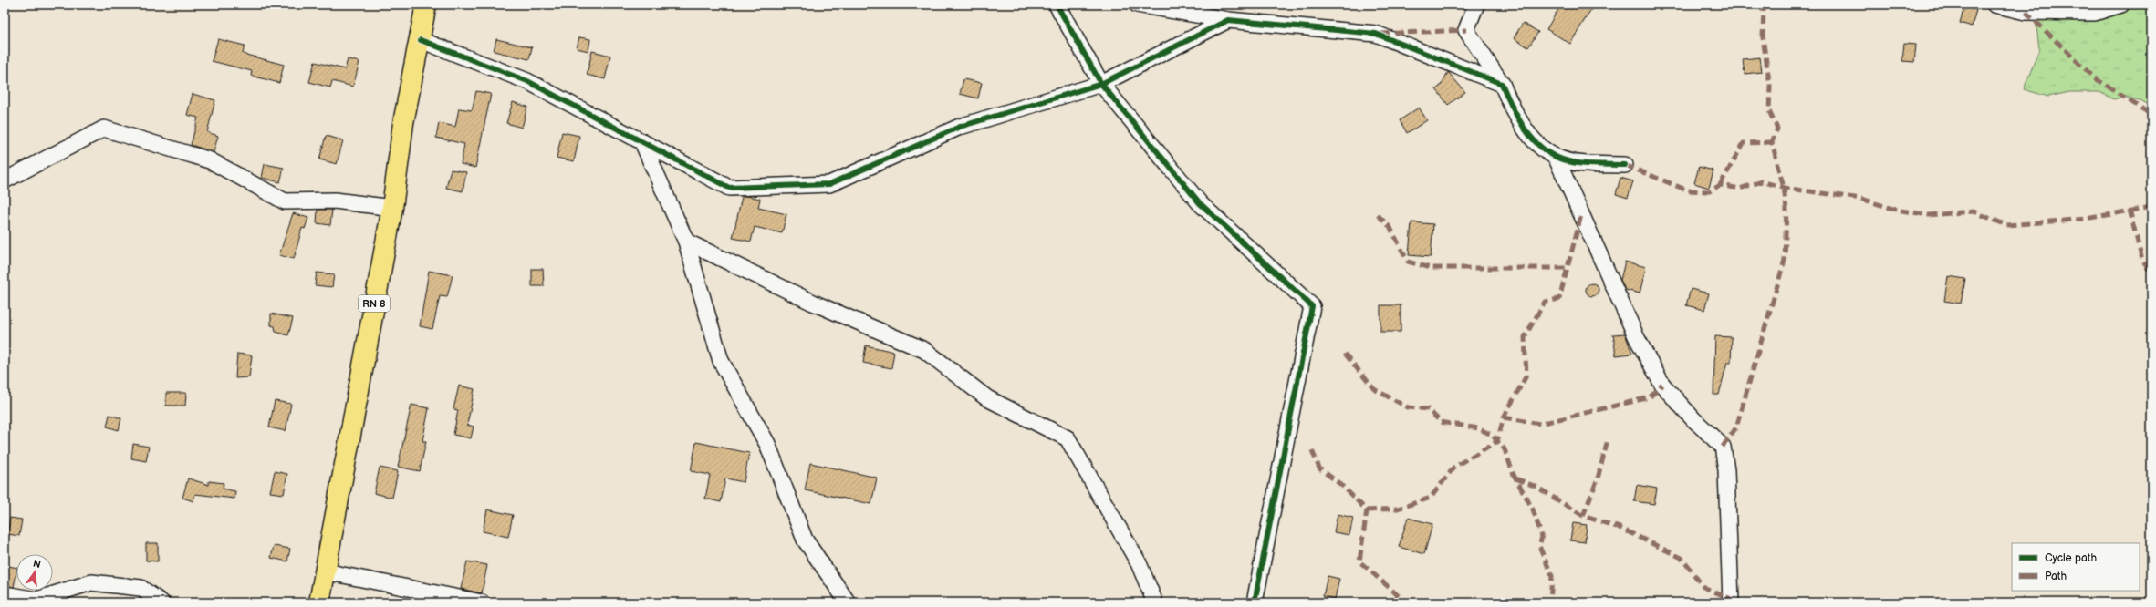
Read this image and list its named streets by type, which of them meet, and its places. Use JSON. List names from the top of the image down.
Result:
{
  "streets": {
    "main road": ["RN 8"]
  },
  "legend": ["Cycle path", "Path"],
  "north": "top"
}
